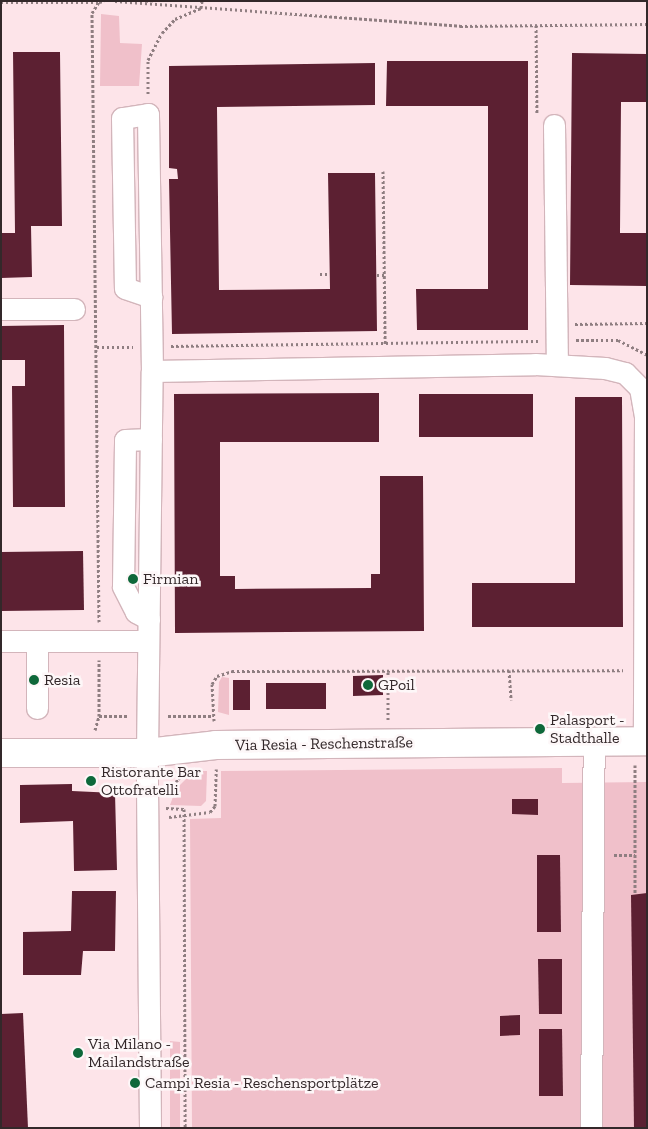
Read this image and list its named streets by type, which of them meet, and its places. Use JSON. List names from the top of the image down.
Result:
{
  "streets": {
    "main road": ["Via Resia - Reschenstraße"]
  },
  "places": [
    "Firmian",
    "Resia",
    "GPoil",
    "Palasport - Stadthalle",
    "Ristorante Bar Ottofratelli",
    "Via Milano - Mailandstraße",
    "Campi Resia - Reschensportplätze"
  ]
}
